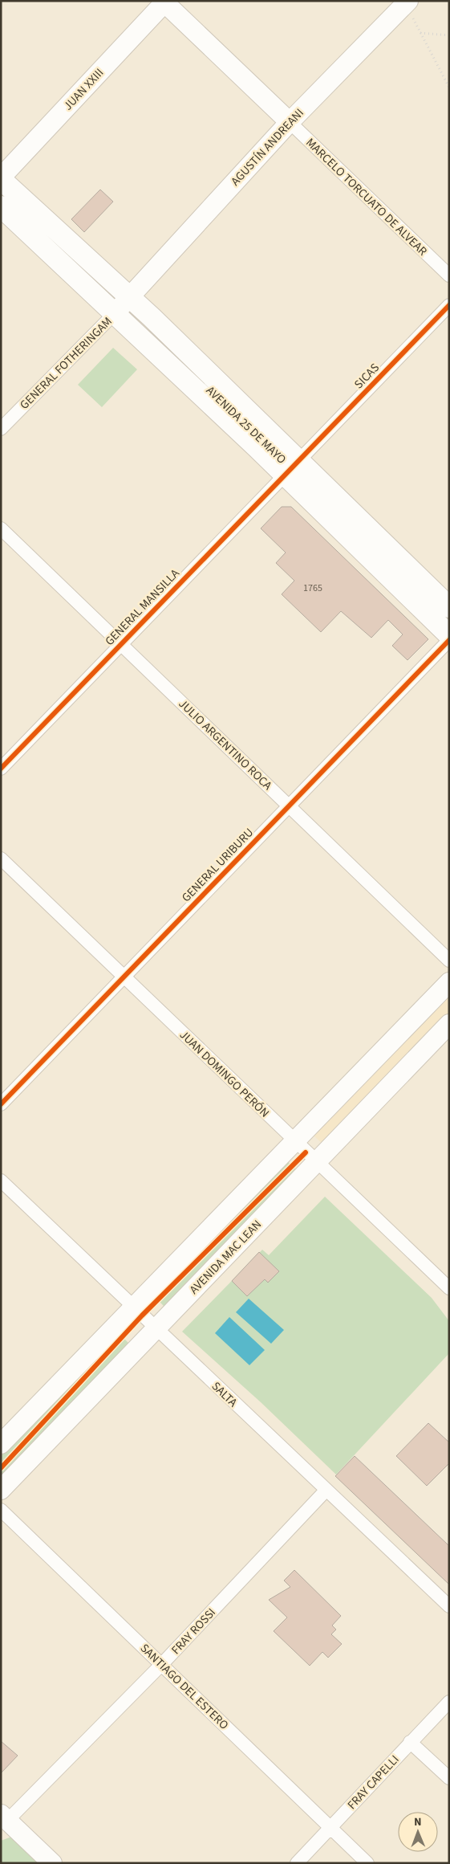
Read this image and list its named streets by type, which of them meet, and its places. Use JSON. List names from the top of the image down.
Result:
{
  "streets": {
    "main road": [
      "JUAN XXIII",
      "AGUSTÍN ANDREANI",
      "MARCELO TORCUATO DE ALVEAR",
      "GENERAL FOTHERINGAM",
      "AVENIDA 25 DE MAYO",
      "AVENIDA MAC LEAN"
    ],
    "street": [
      "SICAS",
      "GENERAL MANSILLA",
      "JULIO ARGENTINO ROCA",
      "GENERAL URIBURU",
      "JUAN DOMINGO PERÓN",
      "SALTA",
      "FRAY ROSSI",
      "SANTIAGO DEL ESTERO",
      "FRAY CAPELLI"
    ]
  },
  "crossings": [
    ["JUAN XXIII", "MARCELO TORCUATO DE ALVEAR"],
    ["JUAN XXIII", "AVENIDA 25 DE MAYO"],
    ["AGUSTÍN ANDREANI", "MARCELO TORCUATO DE ALVEAR"],
    ["AGUSTÍN ANDREANI", "GENERAL FOTHERINGAM"],
    ["AGUSTÍN ANDREANI", "AVENIDA 25 DE MAYO"],
    ["GENERAL FOTHERINGAM", "AVENIDA 25 DE MAYO"],
    ["SICAS", "AVENIDA 25 DE MAYO"],
    ["SICAS", "GENERAL MANSILLA"],
    ["AVENIDA 25 DE MAYO", "GENERAL MANSILLA"],
    ["GENERAL MANSILLA", "JULIO ARGENTINO ROCA"],
    ["JULIO ARGENTINO ROCA", "GENERAL URIBURU"],
    ["GENERAL URIBURU", "JUAN DOMINGO PERÓN"],
    ["JUAN DOMINGO PERÓN", "AVENIDA MAC LEAN"],
    ["AVENIDA MAC LEAN", "SALTA"],
    ["SALTA", "FRAY ROSSI"],
    ["FRAY ROSSI", "SANTIAGO DEL ESTERO"],
    ["SANTIAGO DEL ESTERO", "FRAY CAPELLI"]
  ],
  "house_numbers": ["1765"],
  "north": "top"
}
